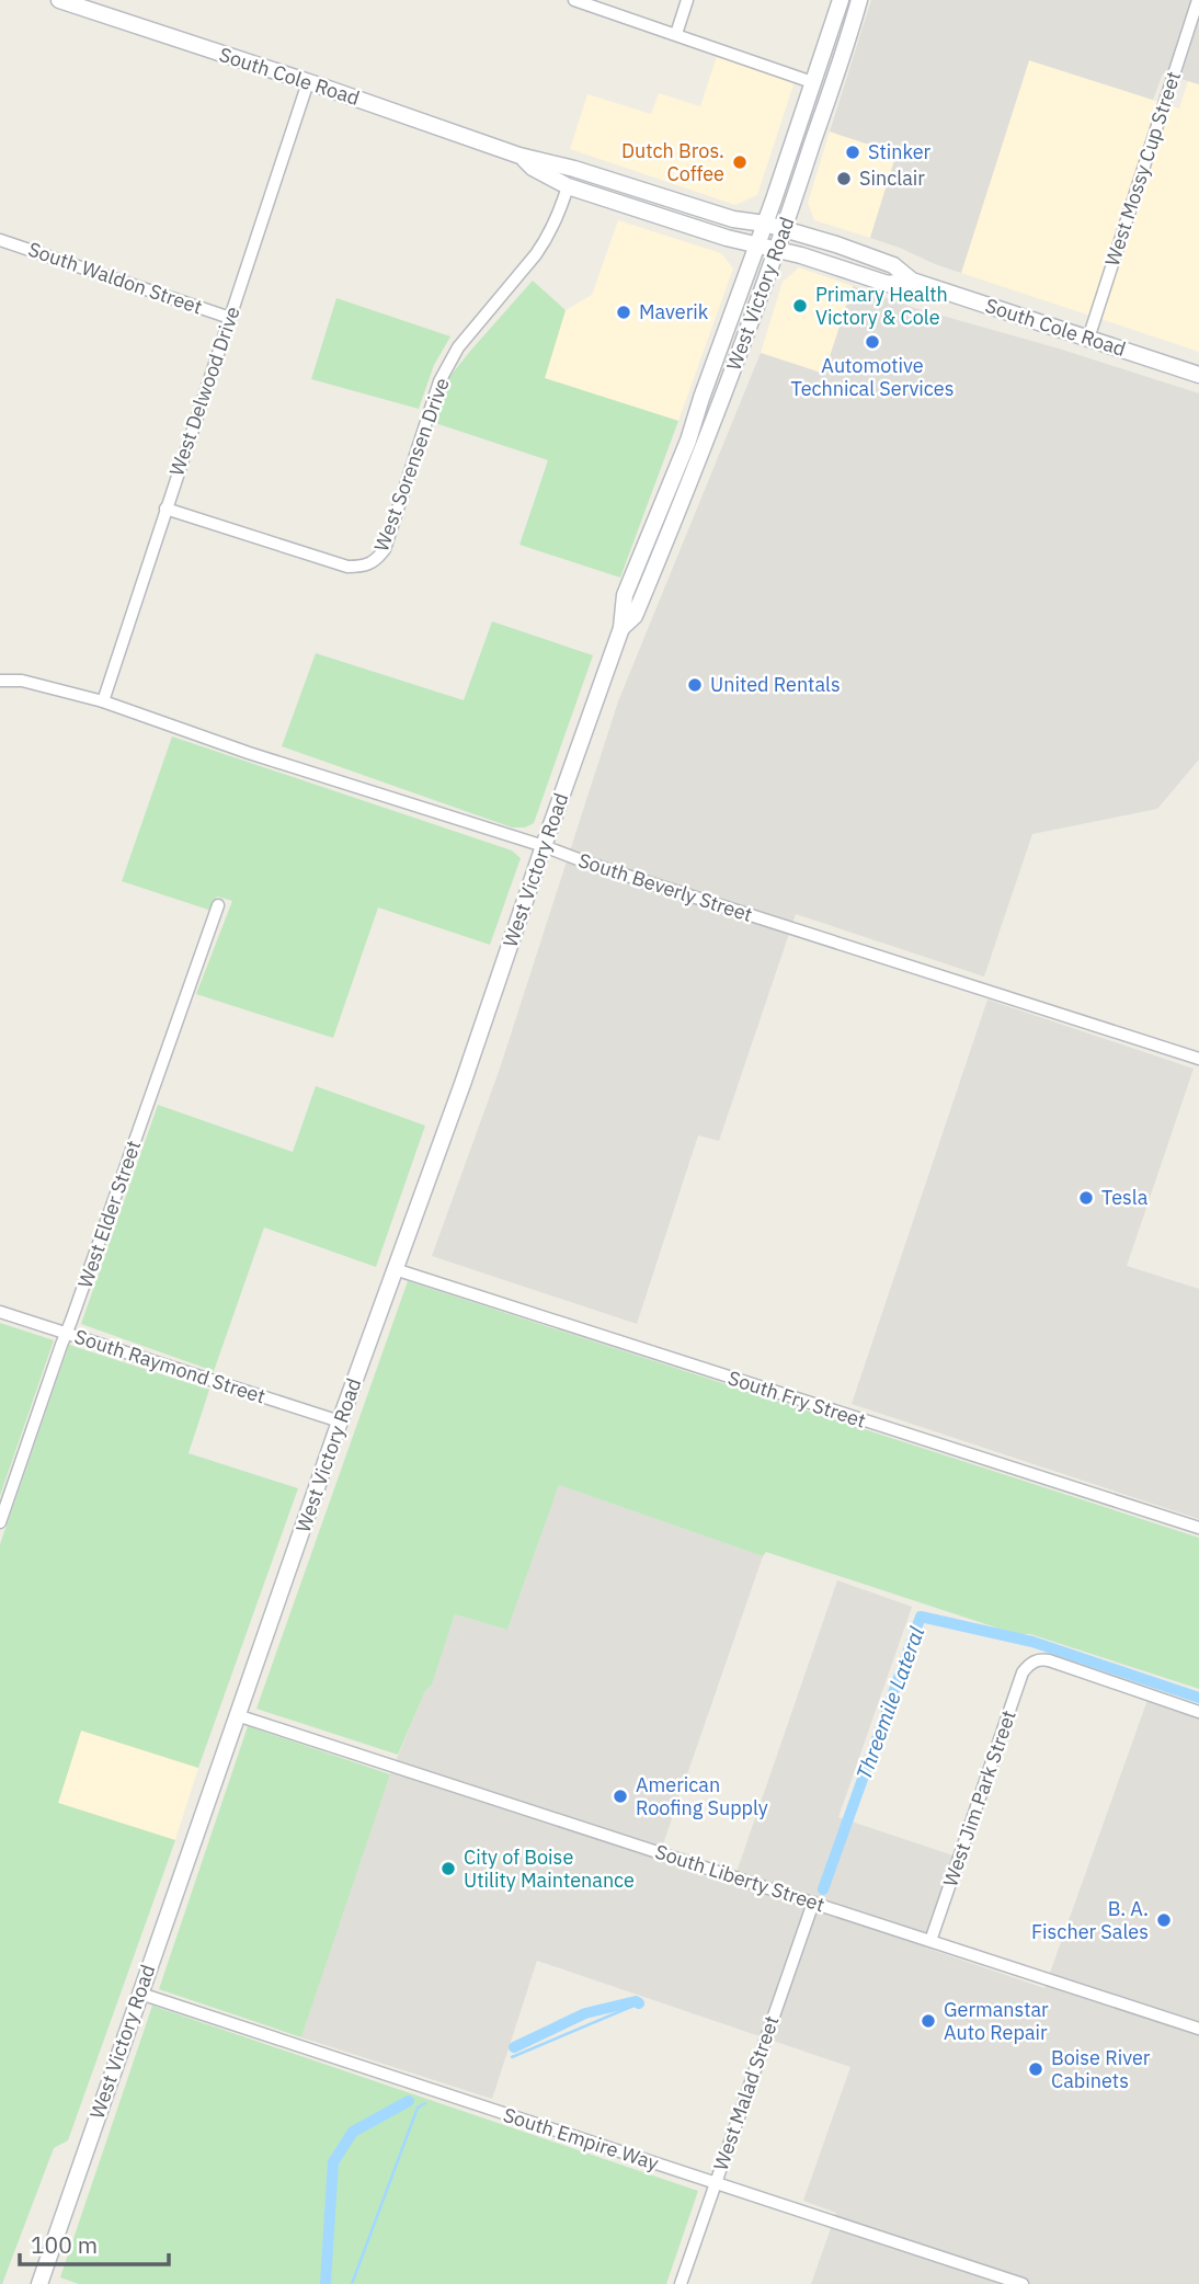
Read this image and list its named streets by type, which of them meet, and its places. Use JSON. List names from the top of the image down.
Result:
{
  "streets": {
    "main road": ["South Cole Road", "West Victory Road"],
    "street": [
      "West Mossy Cup Street",
      "South Waldon Street",
      "West Delwood Drive",
      "West Sorensen Drive",
      "South Beverly Street",
      "West Elder Street",
      "South Raymond Street",
      "South Fry Street",
      "West Jim Park Street",
      "South Liberty Street",
      "West Malad Street",
      "South Empire Way"
    ]
  },
  "crossings": [
    ["South Cole Road", "West Mossy Cup Street"],
    ["South Cole Road", "West Victory Road"],
    ["South Cole Road", "West Delwood Drive"],
    ["South Cole Road", "West Sorensen Drive"],
    ["South Waldon Street", "West Delwood Drive"],
    ["West Victory Road", "South Beverly Street"],
    ["West Victory Road", "South Raymond Street"],
    ["West Victory Road", "South Fry Street"],
    ["West Victory Road", "South Liberty Street"],
    ["West Victory Road", "South Empire Way"],
    ["West Delwood Drive", "West Sorensen Drive"],
    ["West Delwood Drive", "South Beverly Street"],
    ["West Elder Street", "South Raymond Street"],
    ["West Jim Park Street", "South Liberty Street"],
    ["South Liberty Street", "West Malad Street"],
    ["West Malad Street", "South Empire Way"]
  ],
  "water": ["Threemile Lateral"],
  "places": [
    "Stinker",
    "Dutch Bros. Coffee",
    "Sinclair",
    "Primary Health Victory & Cole",
    "Maverik",
    "Automotive Technical Services",
    "United Rentals",
    "Tesla",
    "American Roofing Supply",
    "City of Boise Utility Maintenance",
    "B. A. Fischer Sales",
    "Germanstar Auto Repair",
    "Boise River Cabinets"
  ],
  "scale_bar": "100 m"
}
